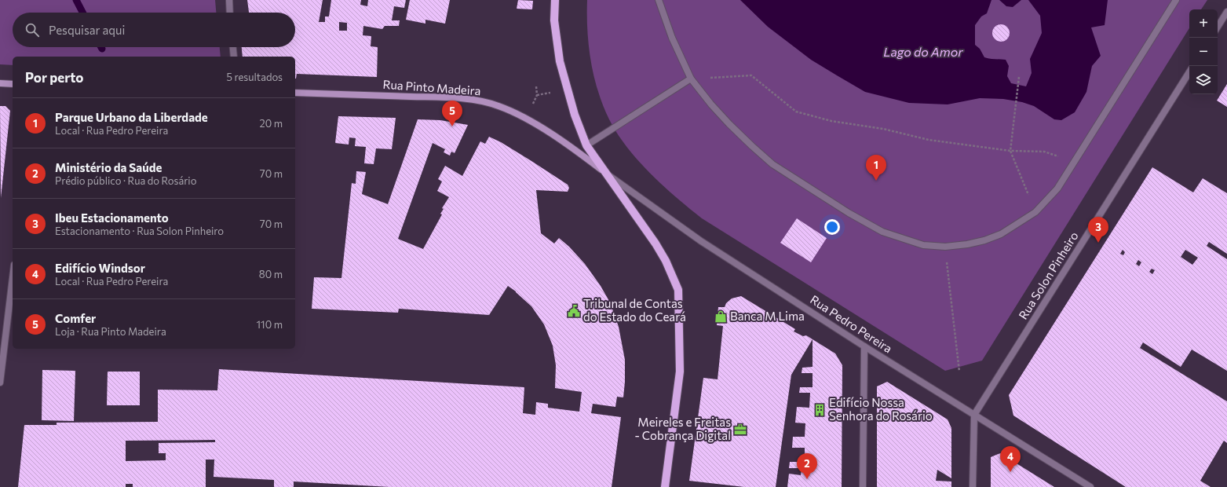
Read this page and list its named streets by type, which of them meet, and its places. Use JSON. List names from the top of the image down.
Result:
{
  "streets": {
    "main road": ["Rua Pinto Madeira"],
    "street": ["Rua Solon Pinheiro", "Rua Pedro Pereira"]
  },
  "crossings": [
    ["Rua Pinto Madeira", "Rua Pedro Pereira"],
    ["Rua Solon Pinheiro", "Rua Pedro Pereira"]
  ],
  "water": ["Lago do Amor"],
  "places": {
    "public building": ["Tribunal de Contas do Estado do Ceará"],
    "shop": ["Banca M Lima"],
    "building": ["Edifício Nossa Senhora do Rosário"],
    "office": ["Meireles e Freitas - Cobrança Digital"]
  },
  "page": {
    "map_buttons": ["+", "−"],
    "search": "Pesquisar aqui",
    "heading": ["Por perto", "5 resultados"],
    "list": [
      {
        "mark": "1",
        "name": "Parque Urbano da Liberdade",
        "note": "Local · Rua Pedro Pereira",
        "value": "20 m"
      },
      {
        "mark": "2",
        "name": "Ministério da Saúde",
        "note": "Prédio público · Rua do Rosário",
        "value": "70 m"
      },
      {
        "mark": "3",
        "name": "Ibeu Estacionamento",
        "note": "Estacionamento · Rua Solon Pinheiro",
        "value": "70 m"
      },
      {
        "mark": "4",
        "name": "Edifício Windsor",
        "note": "Local · Rua Pedro Pereira",
        "value": "80 m"
      },
      {
        "mark": "5",
        "name": "Comfer",
        "note": "Loja · Rua Pinto Madeira",
        "value": "110 m"
      }
    ],
    "pins": [
      "5",
      "1",
      "3",
      "4",
      "2"
    ]
  }
}
